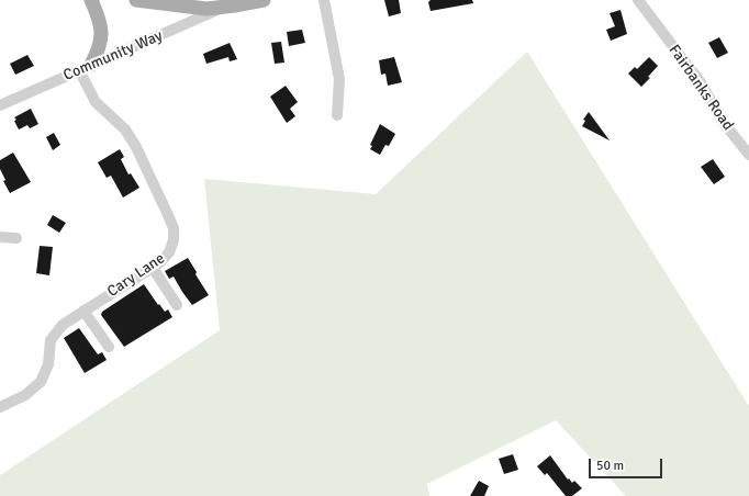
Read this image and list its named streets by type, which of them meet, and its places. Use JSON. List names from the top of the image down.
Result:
{
  "streets": {
    "street": ["Community Way", "Fairbanks Road", "Cary Lane"]
  },
  "crossings": [
    ["Community Way", "Cary Lane"]
  ],
  "scale_bar": "50 m"
}
